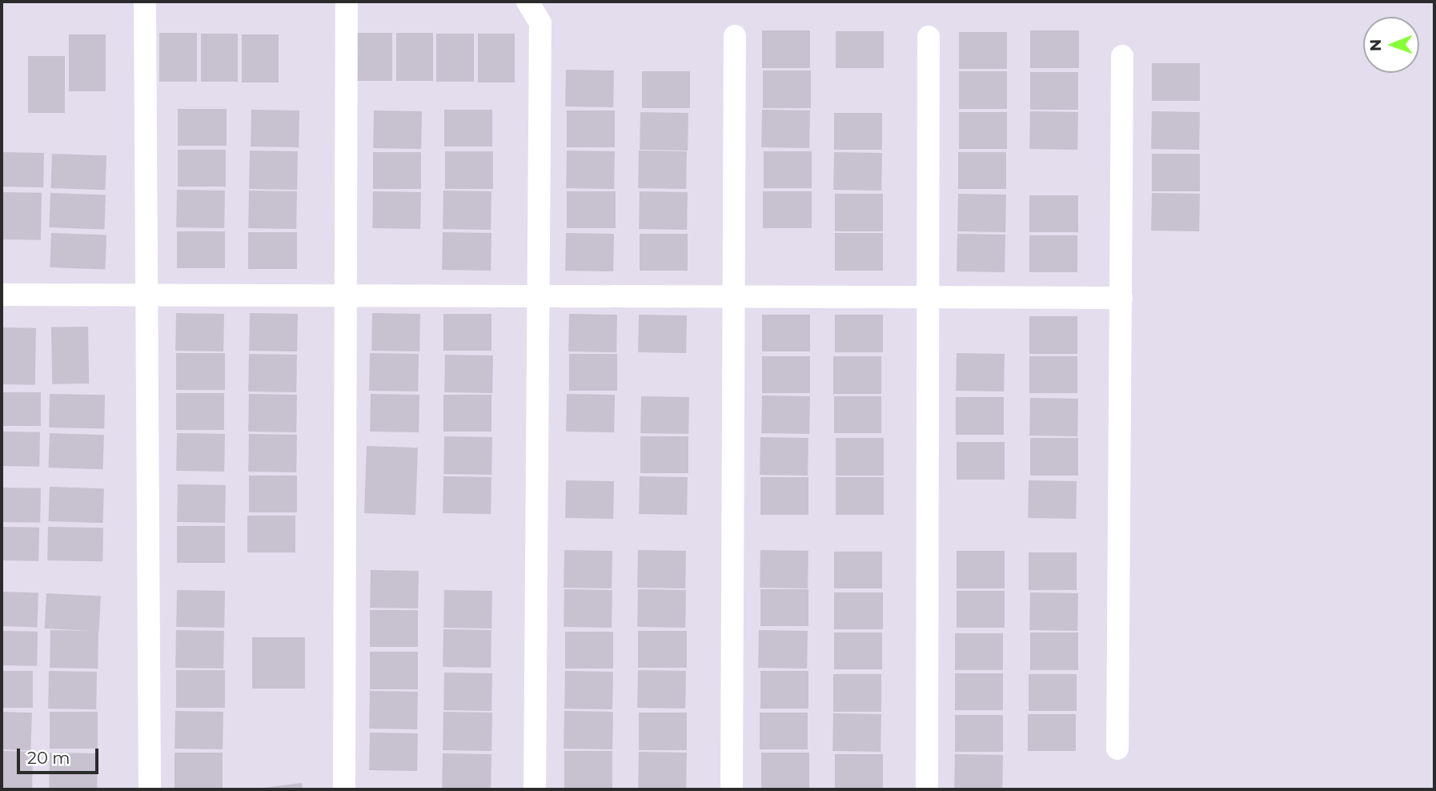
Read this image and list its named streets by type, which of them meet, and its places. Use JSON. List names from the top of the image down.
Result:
{
  "scale_bar": "20 m",
  "north": "left"
}
